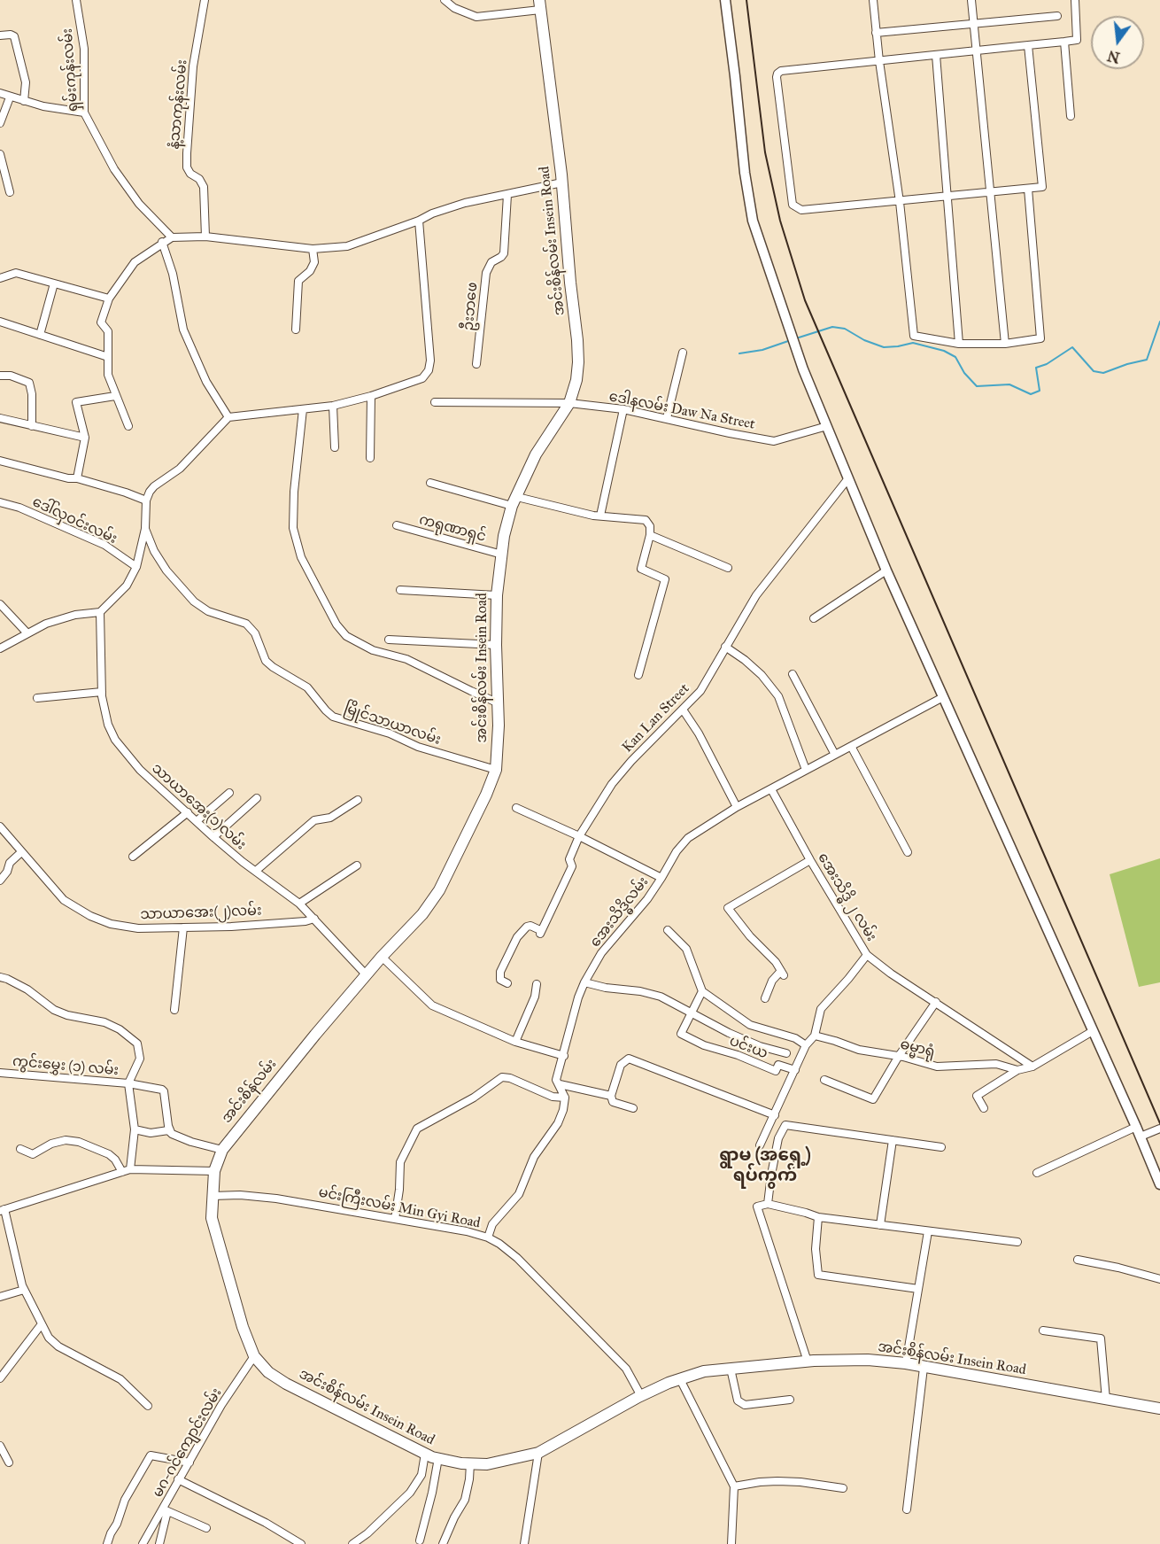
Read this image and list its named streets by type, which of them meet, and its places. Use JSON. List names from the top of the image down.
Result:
{
  "streets": {
    "main road": ["အင်းစိန်လမ်း Insein Road", "အင်းစိန်လမ်း"],
    "street": [
      "ရှမ်းကုန်းလမ်း",
      "နံ့သာကုန်းလမ်း",
      "ဦးဘဖေ",
      "ဒေါနလမ်း Daw Na Street",
      "ဒေါ်လှဝင်းလမ်း",
      "ကရုဏာရှင်",
      "Kan Lan Street",
      "မြိုင်သာယာလမ်း",
      "သာယာအေး(၁)လမ်း",
      "အေးသိဒ္ဓိ ၂ လမ်း",
      "အေးသိဒ္ဓိလမ်း",
      "သာယာအေး(၂)လမ်း",
      "ပင်းယ",
      "ဓမ္မာရုံ",
      "ကွင်းမွှေး (၁) လမ်း",
      "မင်းကြီးလမ်း Min Gyi Road",
      "မဂ~ဂင်ကျောင်းလမ်း"
    ]
  },
  "crossings": [
    ["အင်းစိန်လမ်း Insein Road", "ဒေါနလမ်း Daw Na Street"],
    ["အင်းစိန်လမ်း Insein Road", "ကရုဏာရှင်"],
    ["အင်းစိန်လမ်း Insein Road", "မြိုင်သာယာလမ်း"],
    ["အင်းစိန်လမ်း Insein Road", "သာယာအေး(၁)လမ်း"],
    ["အင်းစိန်လမ်း Insein Road", "အင်းစိန်လမ်း"],
    ["အင်းစိန်လမ်း Insein Road", "မင်းကြီးလမ်း Min Gyi Road"],
    ["အင်းစိန်လမ်း Insein Road", "မဂ~ဂင်ကျောင်းလမ်း"],
    ["သာယာအေး(၁)လမ်း", "သာယာအေး(၂)လမ်း"],
    ["အေးသိဒ္ဓိ ၂ လမ်း", "အေးသိဒ္ဓိလမ်း"],
    ["အင်းစိန်လမ်း", "မင်းကြီးလမ်း Min Gyi Road"]
  ],
  "districts": ["ရွာမ (အရှေ့) ရပ်ကွက်"],
  "north": "bottom"
}
